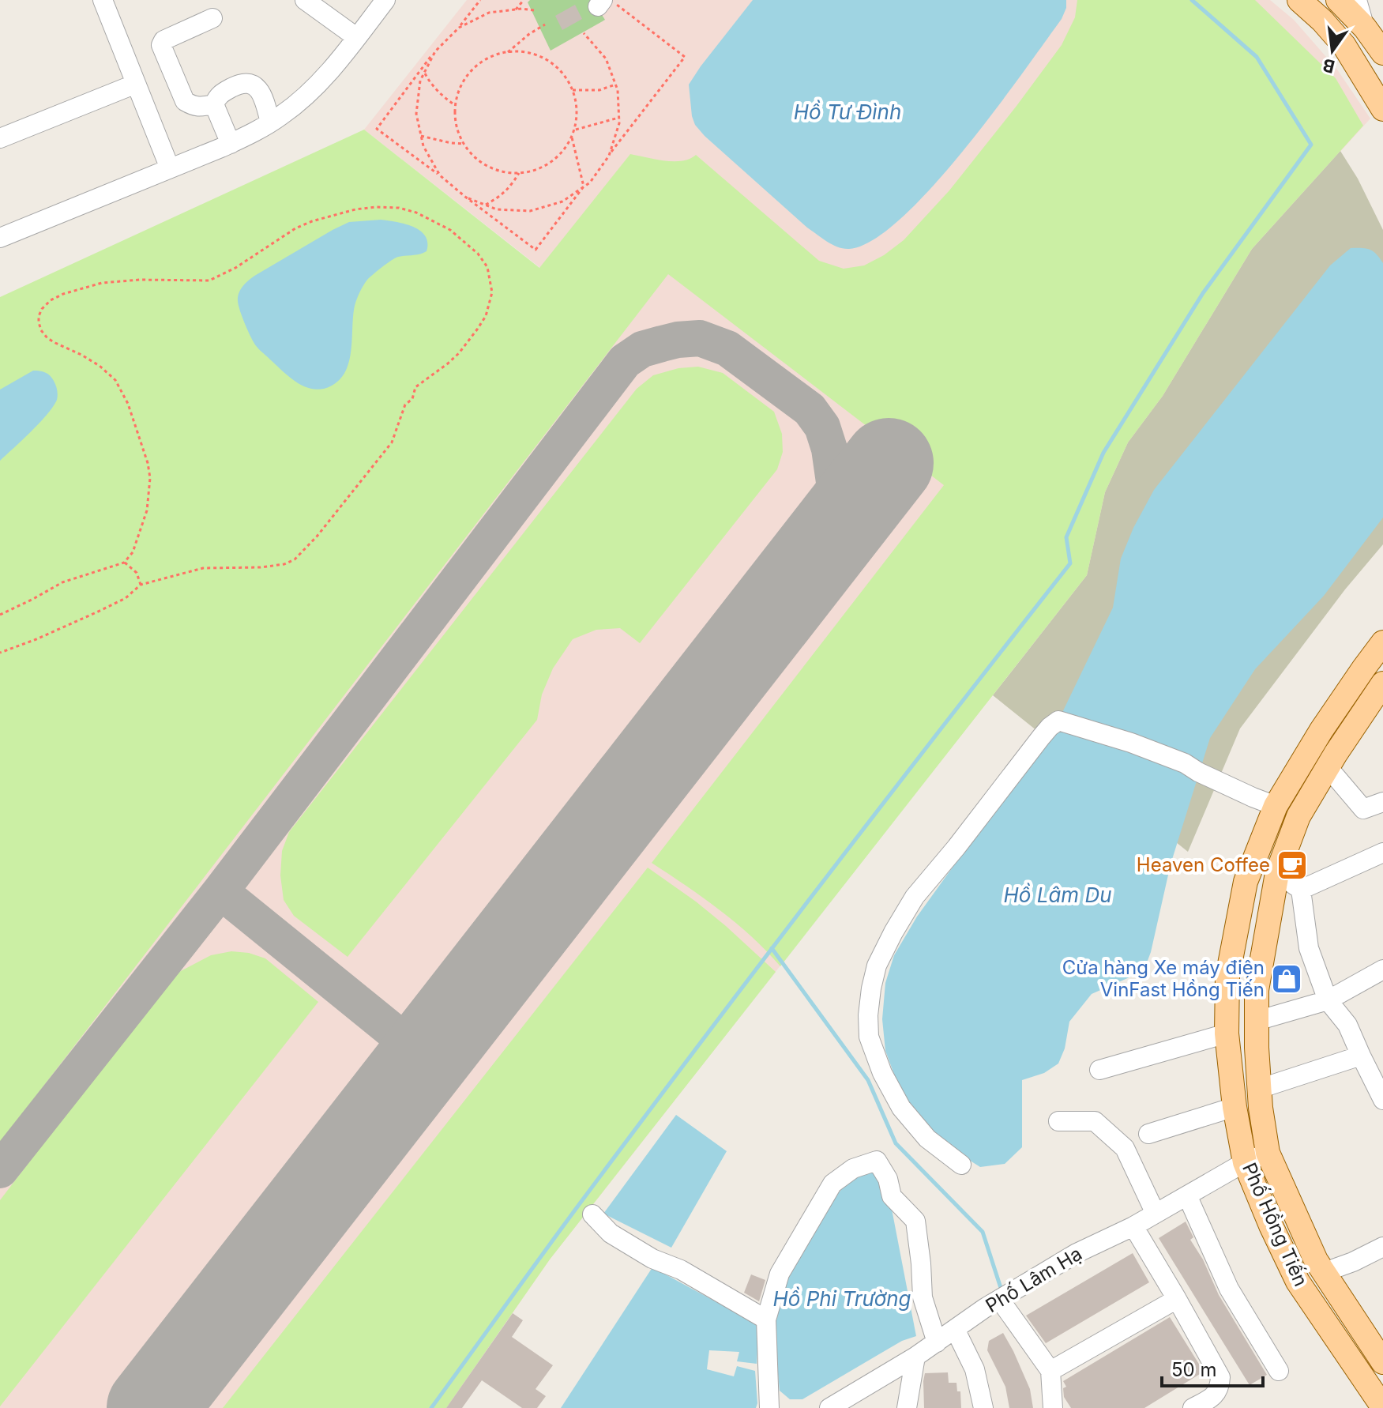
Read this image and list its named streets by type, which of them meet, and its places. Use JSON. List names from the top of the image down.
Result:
{
  "streets": {
    "main road": ["Phố Hồng Tiến"],
    "street": ["Phố Lâm Hạ"]
  },
  "crossings": [
    ["Phố Hồng Tiến", "Phố Lâm Hạ"]
  ],
  "water": ["Hồ Tư Đình", "Hồ Lâm Du", "Hồ Phi Trường"],
  "places": {
    "cafe": ["Heaven Coffee"],
    "shop": ["Cửa hàng Xe máy điện VinFast Hồng Tiến"]
  },
  "scale_bar": "50 m",
  "north": "bottom"
}
